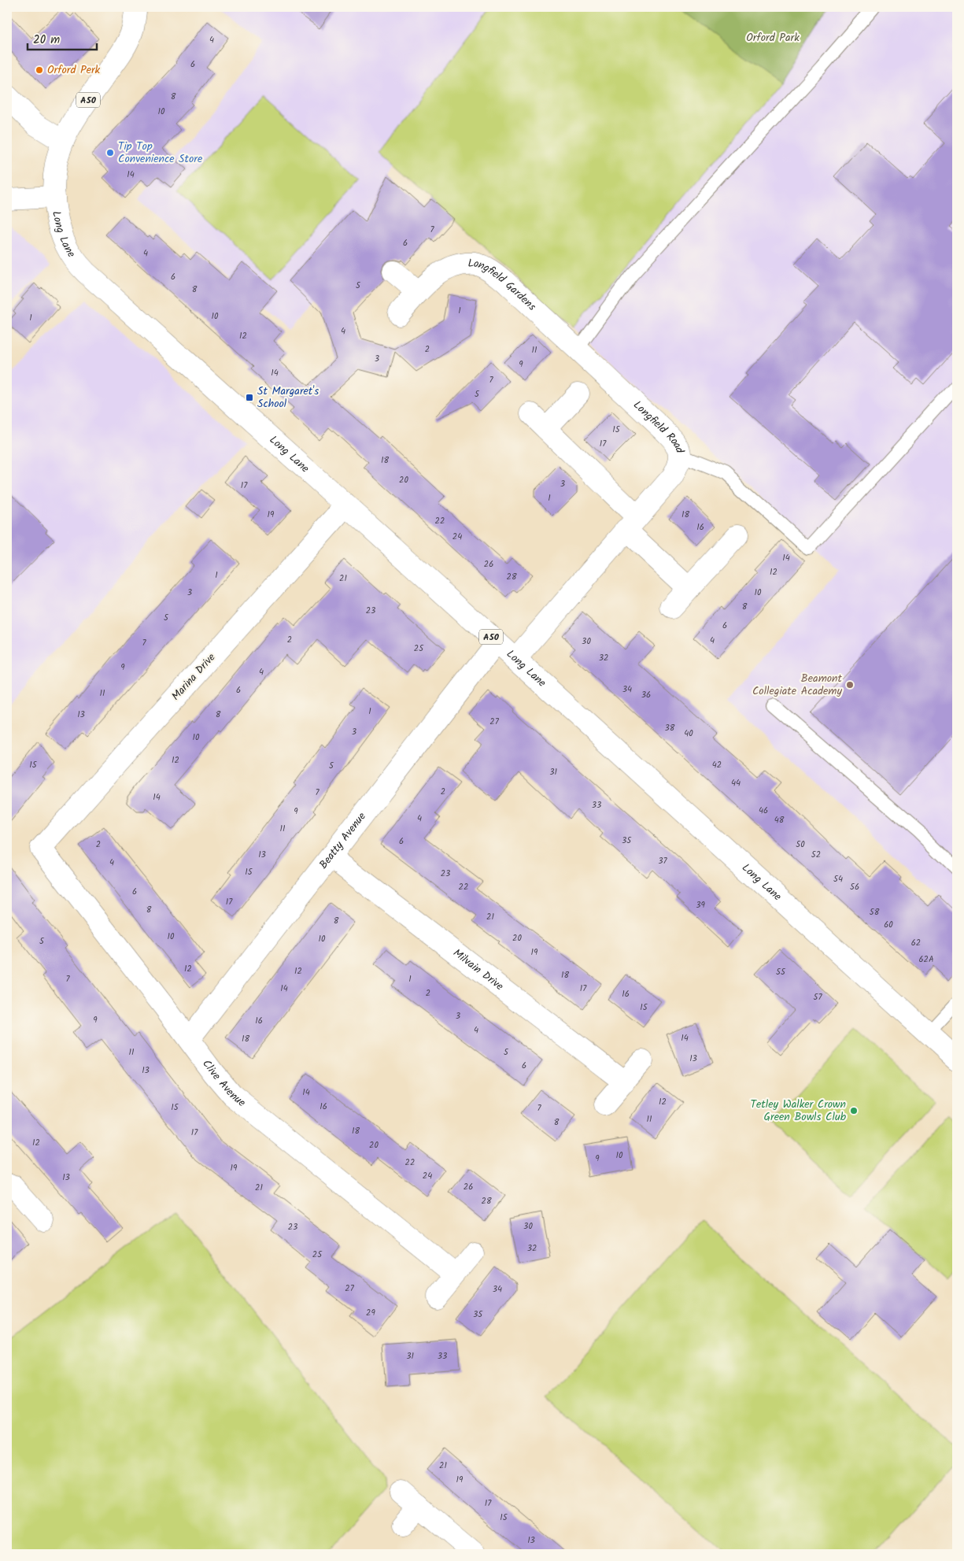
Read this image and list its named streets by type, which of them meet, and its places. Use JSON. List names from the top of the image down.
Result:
{
  "streets": {
    "street": [
      "A50",
      "Long Lane",
      "Longfield Gardens",
      "Longfield Road",
      "Marina Drive",
      "Beatty Avenue",
      "Milvain Drive",
      "Clive Avenue"
    ]
  },
  "crossings": [
    ["A50", "Long Lane"],
    ["Long Lane", "Longfield Road"],
    ["Long Lane", "Marina Drive"],
    ["Long Lane", "Beatty Avenue"],
    ["Longfield Gardens", "Longfield Road"],
    ["Marina Drive", "Clive Avenue"],
    ["Beatty Avenue", "Milvain Drive"],
    ["Beatty Avenue", "Clive Avenue"]
  ],
  "parks": ["Orford Park"],
  "places": {
    "other": [
      "Orford Perk",
      "Tip Top Convenience Store",
      "Beamont Collegiate Academy",
      "Tetley Walker Crown Green Bowls Club"
    ],
    "transit": ["St Margaret's School"]
  },
  "house_numbers": [
    "4",
    "6",
    "8",
    "10",
    "14",
    "7",
    "6",
    "4",
    "6",
    "5",
    "8",
    "1",
    "10",
    "1",
    "4",
    "12",
    "2",
    "11",
    "3",
    "9",
    "14",
    "7",
    "5",
    "15",
    "17",
    "18",
    "20",
    "3",
    "17",
    "1",
    "19",
    "18",
    "22",
    "16",
    "24",
    "14",
    "26",
    "12",
    "1",
    "28",
    "21",
    "3",
    "10",
    "8",
    "23",
    "5",
    "6",
    "2",
    "4",
    "30",
    "7",
    "25",
    "32",
    "9",
    "4",
    "34",
    "6",
    "11",
    "36",
    "1",
    "13",
    "8",
    "27",
    "38",
    "3",
    "40",
    "10",
    "12",
    "15",
    "42",
    "5",
    "31",
    "44",
    "2",
    "7",
    "14",
    "33",
    "46",
    "9",
    "4",
    "48",
    "11",
    "35",
    "6",
    "2",
    "50",
    "13",
    "52",
    "37",
    "4",
    "15",
    "23",
    "54",
    "22",
    "56",
    "6",
    "17",
    "39",
    "8",
    "58",
    "21",
    "8",
    "60",
    "10",
    "20",
    "10",
    "5",
    "62",
    "19",
    "62A",
    "12",
    "12",
    "55",
    "18",
    "7",
    "1",
    "14",
    "17",
    "2",
    "16",
    "57",
    "15",
    "3",
    "9",
    "16",
    "4",
    "14",
    "18",
    "11",
    "5",
    "13",
    "6",
    "13",
    "14",
    "12",
    "16",
    "15",
    "7",
    "11",
    "8",
    "18",
    "17",
    "12",
    "20",
    "10",
    "9",
    "22",
    "19",
    "24",
    "13",
    "26",
    "21",
    "28",
    "30",
    "23",
    "32",
    "25",
    "27",
    "34",
    "29",
    "35",
    "31",
    "33",
    "21",
    "19",
    "17",
    "15",
    "13"
  ],
  "scale_bar": "20 m"
}
